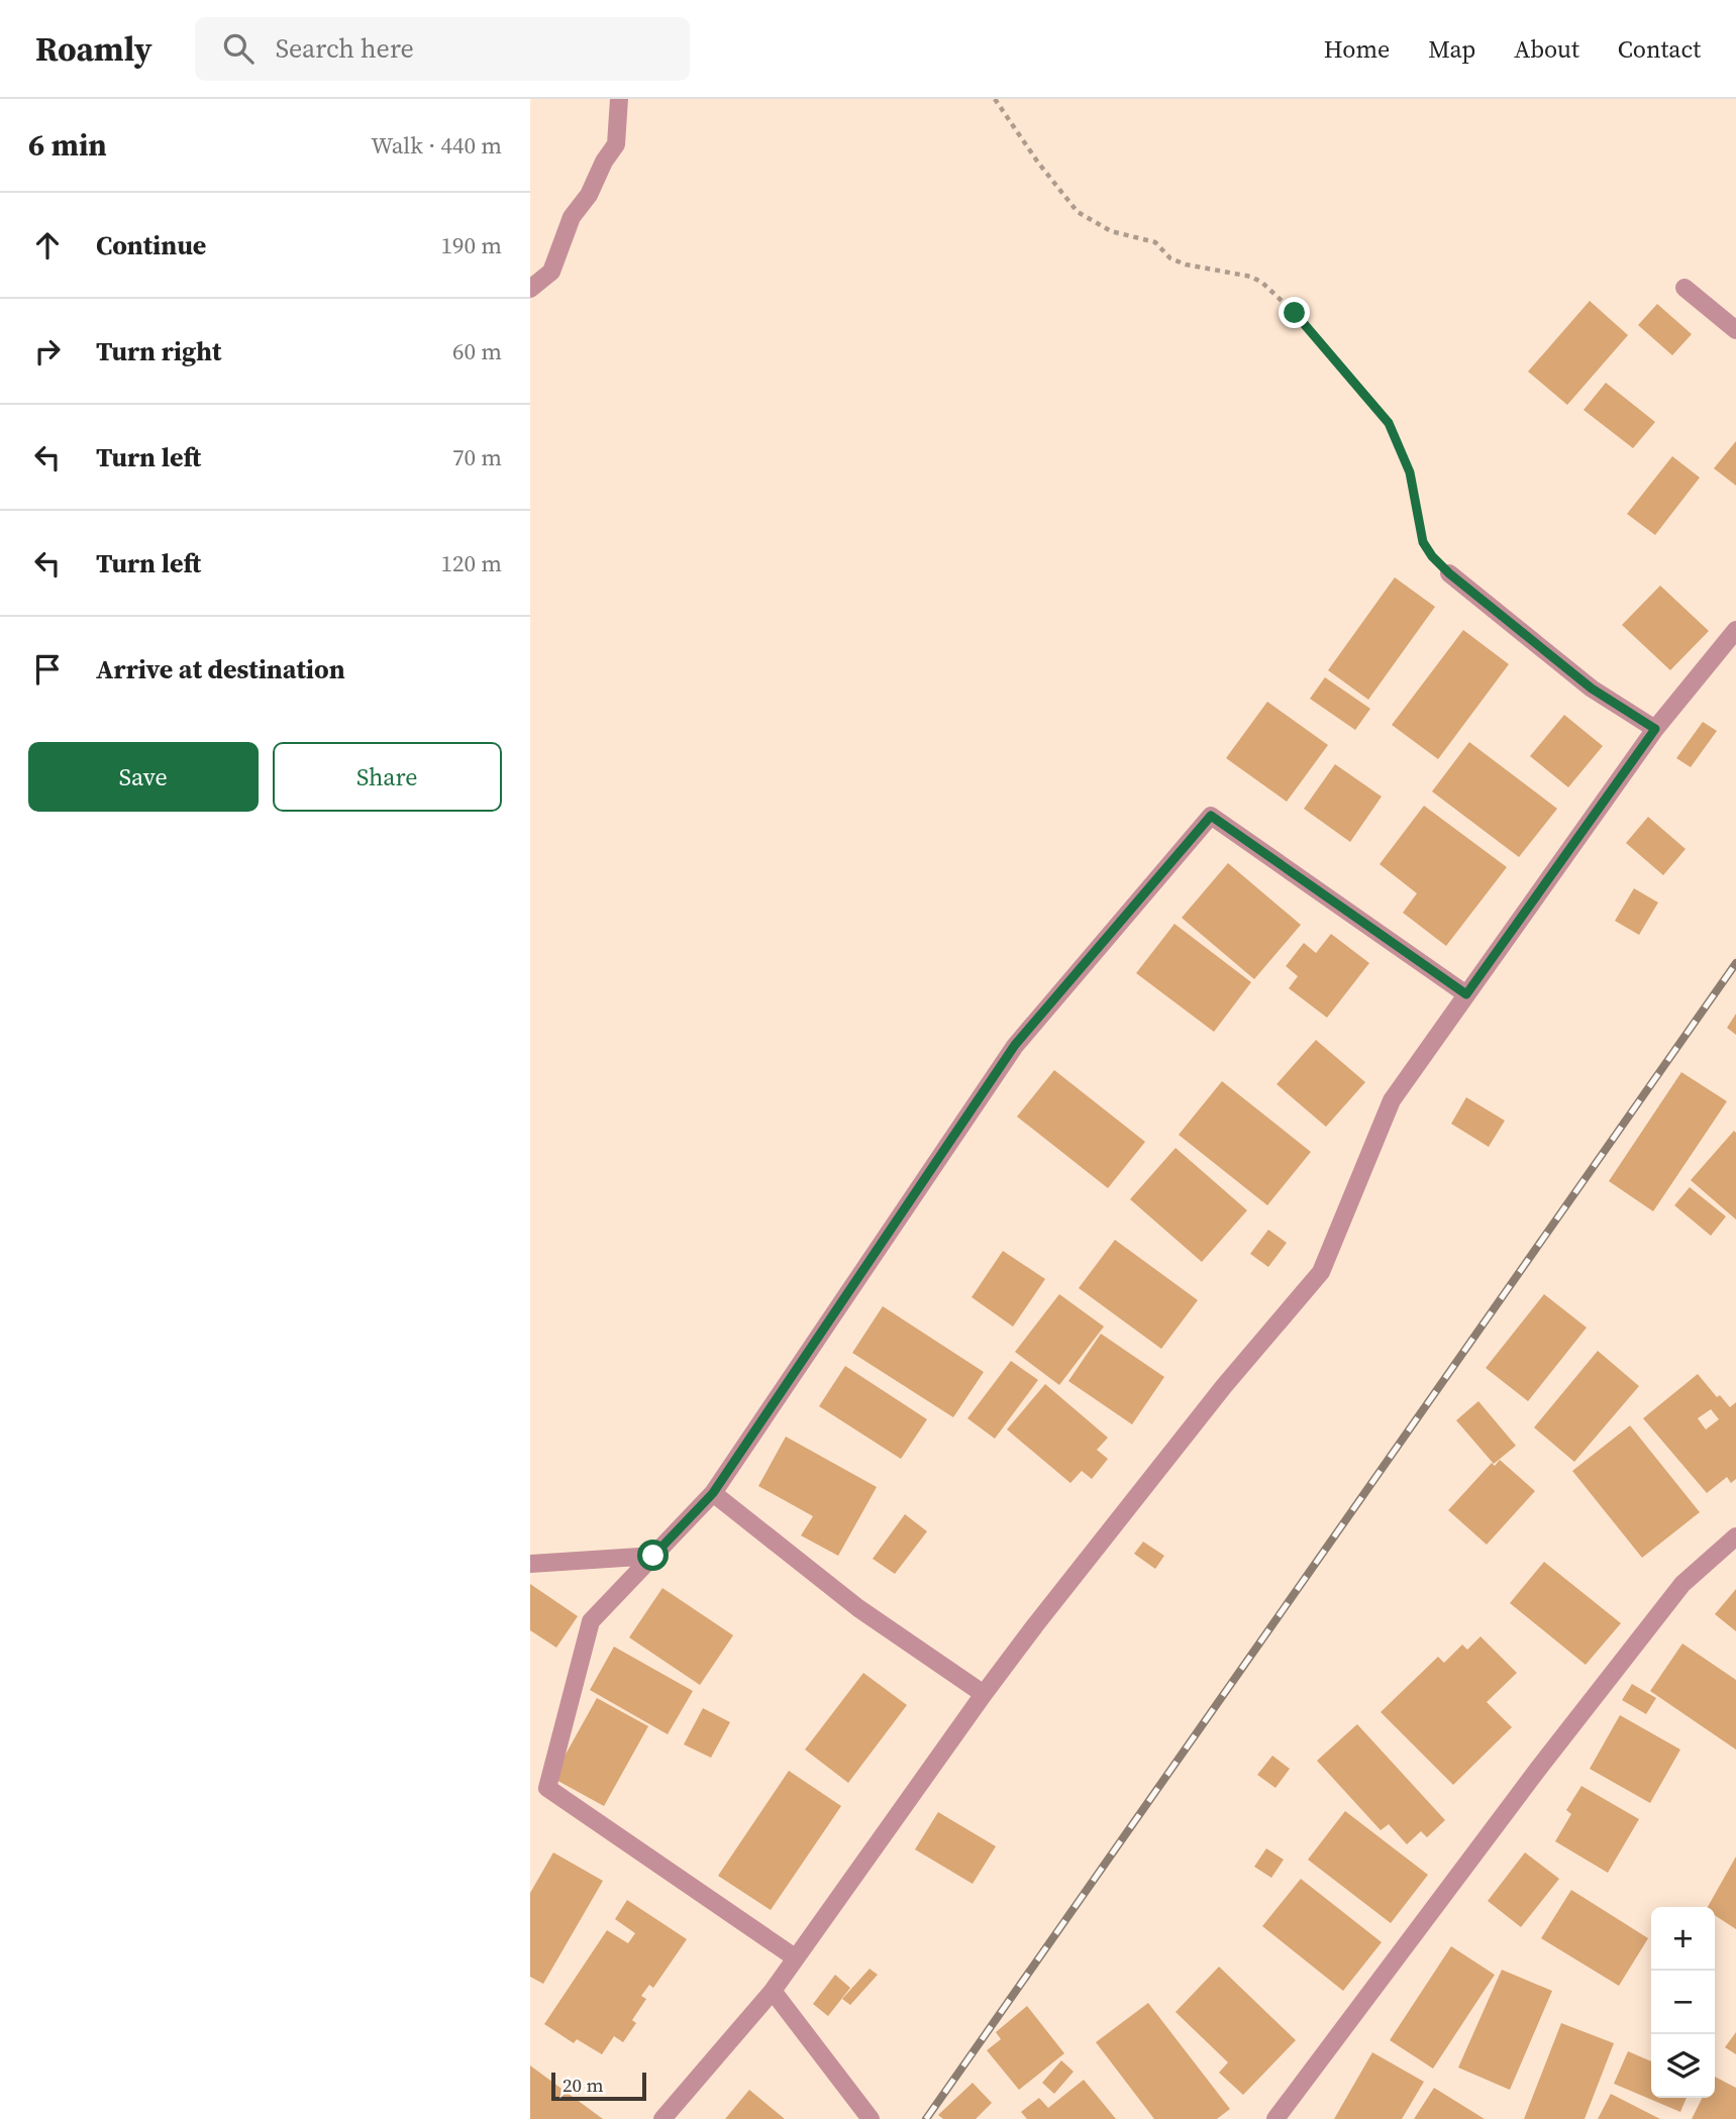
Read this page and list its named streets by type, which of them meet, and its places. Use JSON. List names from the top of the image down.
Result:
{
  "scale_bar": "20 m",
  "page": {
    "header": "Roamly",
    "search": "Search here",
    "nav": [
      "Home",
      "Map",
      "About",
      "Contact"
    ],
    "heading": ["6 min", "Walk · 440 m"],
    "list": [
      ["Continue", "190 m"],
      ["Turn right", "60 m"],
      ["Turn left", "70 m"],
      ["Turn left", "120 m"],
      "Arrive at destination"
    ],
    "buttons": ["Save", "Share"],
    "map_buttons": ["+", "−"],
    "scale": "20 m"
  }
}
